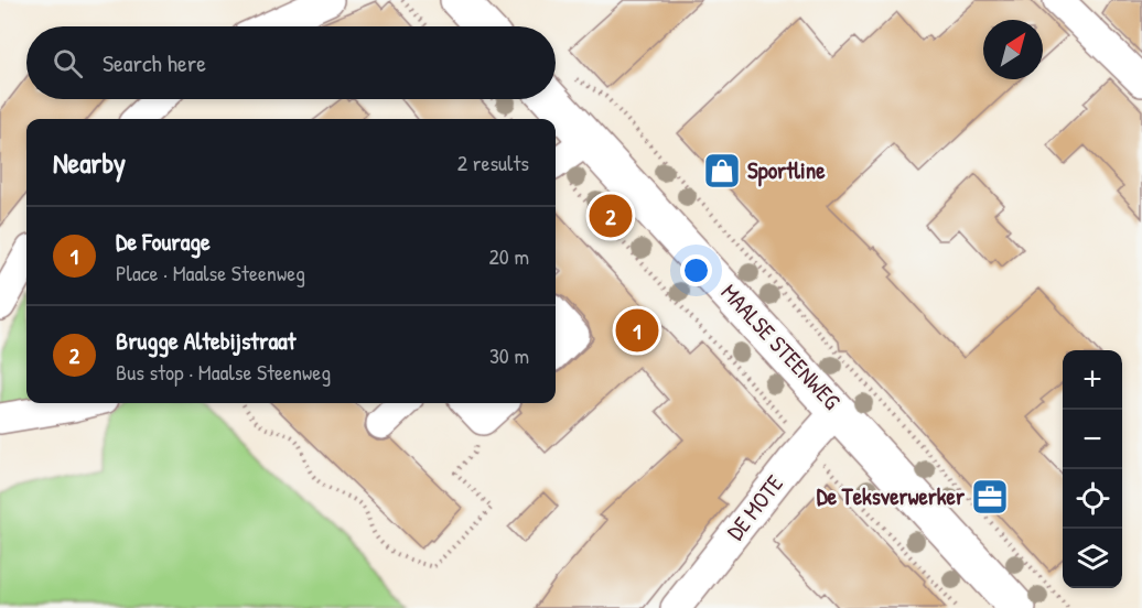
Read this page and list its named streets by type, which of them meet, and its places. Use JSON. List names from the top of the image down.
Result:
{
  "streets": {
    "main road": ["MAALSE STEENWEG"],
    "street": ["DE MOTE"]
  },
  "crossings": [
    ["MAALSE STEENWEG", "DE MOTE"]
  ],
  "places": {
    "shop": ["Sportline"],
    "office": ["De Teksverwerker"]
  },
  "north": "top right",
  "page": {
    "search": "Search here",
    "heading": ["Nearby", "2 results"],
    "pins": ["2", "1"],
    "list": [
      {
        "mark": "1",
        "name": "De Fourage",
        "note": "Place · Maalse Steenweg",
        "value": "20 m"
      },
      {
        "mark": "2",
        "name": "Brugge Altebijstraat",
        "note": "Bus stop · Maalse Steenweg",
        "value": "30 m"
      }
    ],
    "map_buttons": ["+", "−"]
  }
}
